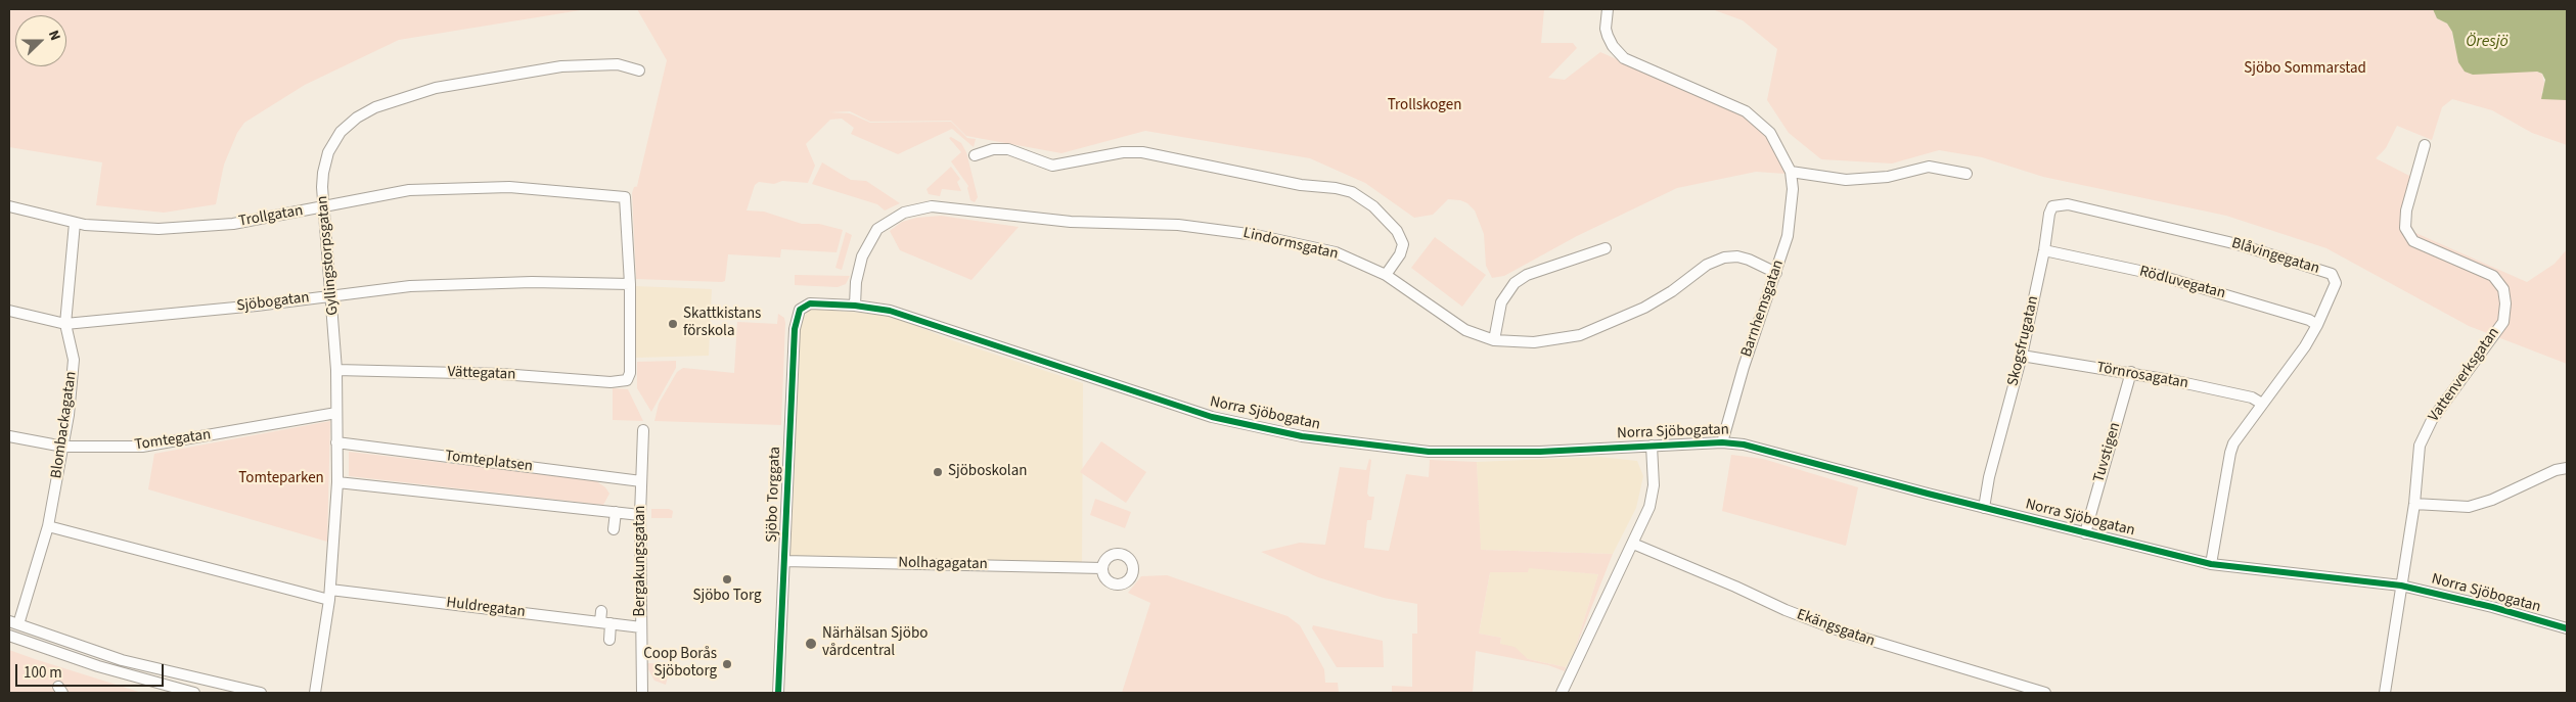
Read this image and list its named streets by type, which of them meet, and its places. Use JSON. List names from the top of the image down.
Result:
{
  "streets": {
    "street": [
      "Trollgatan",
      "Lindormsgatan",
      "Gyllingstorpsgatan",
      "Blåvingegatan",
      "Rödluvegatan",
      "Sjöbogatan",
      "Barnhemsgatan",
      "Skogsfrugatan",
      "Vättegatan",
      "Vattenverksgatan",
      "Törnrosagatan",
      "Norra Sjöbogatan",
      "Blombackagatan",
      "Tomtegatan",
      "Tuvstigen",
      "Tomteplatsen",
      "Sjöbo Torggata",
      "Bergakungsgatan",
      "Nolhagagatan",
      "Huldregatan",
      "Ekängsgatan"
    ]
  },
  "crossings": [
    ["Trollgatan", "Gyllingstorpsgatan"],
    ["Trollgatan", "Sjöbogatan"],
    ["Trollgatan", "Vättegatan"],
    ["Trollgatan", "Blombackagatan"],
    ["Lindormsgatan", "Barnhemsgatan"],
    ["Lindormsgatan", "Norra Sjöbogatan"],
    ["Gyllingstorpsgatan", "Sjöbogatan"],
    ["Gyllingstorpsgatan", "Vättegatan"],
    ["Gyllingstorpsgatan", "Tomtegatan"],
    ["Gyllingstorpsgatan", "Tomteplatsen"],
    ["Gyllingstorpsgatan", "Huldregatan"],
    ["Blåvingegatan", "Rödluvegatan"],
    ["Blåvingegatan", "Skogsfrugatan"],
    ["Blåvingegatan", "Törnrosagatan"],
    ["Blåvingegatan", "Norra Sjöbogatan"],
    ["Rödluvegatan", "Skogsfrugatan"],
    ["Sjöbogatan", "Vättegatan"],
    ["Sjöbogatan", "Blombackagatan"],
    ["Barnhemsgatan", "Norra Sjöbogatan"],
    ["Skogsfrugatan", "Törnrosagatan"],
    ["Skogsfrugatan", "Norra Sjöbogatan"],
    ["Vattenverksgatan", "Norra Sjöbogatan"],
    ["Törnrosagatan", "Tuvstigen"],
    ["Norra Sjöbogatan", "Tuvstigen"],
    ["Norra Sjöbogatan", "Sjöbo Torggata"],
    ["Blombackagatan", "Tomtegatan"],
    ["Blombackagatan", "Huldregatan"],
    ["Tomteplatsen", "Bergakungsgatan"],
    ["Sjöbo Torggata", "Nolhagagatan"],
    ["Bergakungsgatan", "Huldregatan"]
  ],
  "water": ["Öresjö"],
  "parks": ["Sjöbo Sommarstad", "Trollskogen", "Tomteparken"],
  "places": [
    "Skattkistans förskola",
    "Sjöboskolan",
    "Sjöbo Torg",
    "Närhälsan Sjöbo vårdcentral",
    "Coop Borås Sjöbotorg"
  ],
  "scale_bar": "100 m",
  "north": "right"
}
